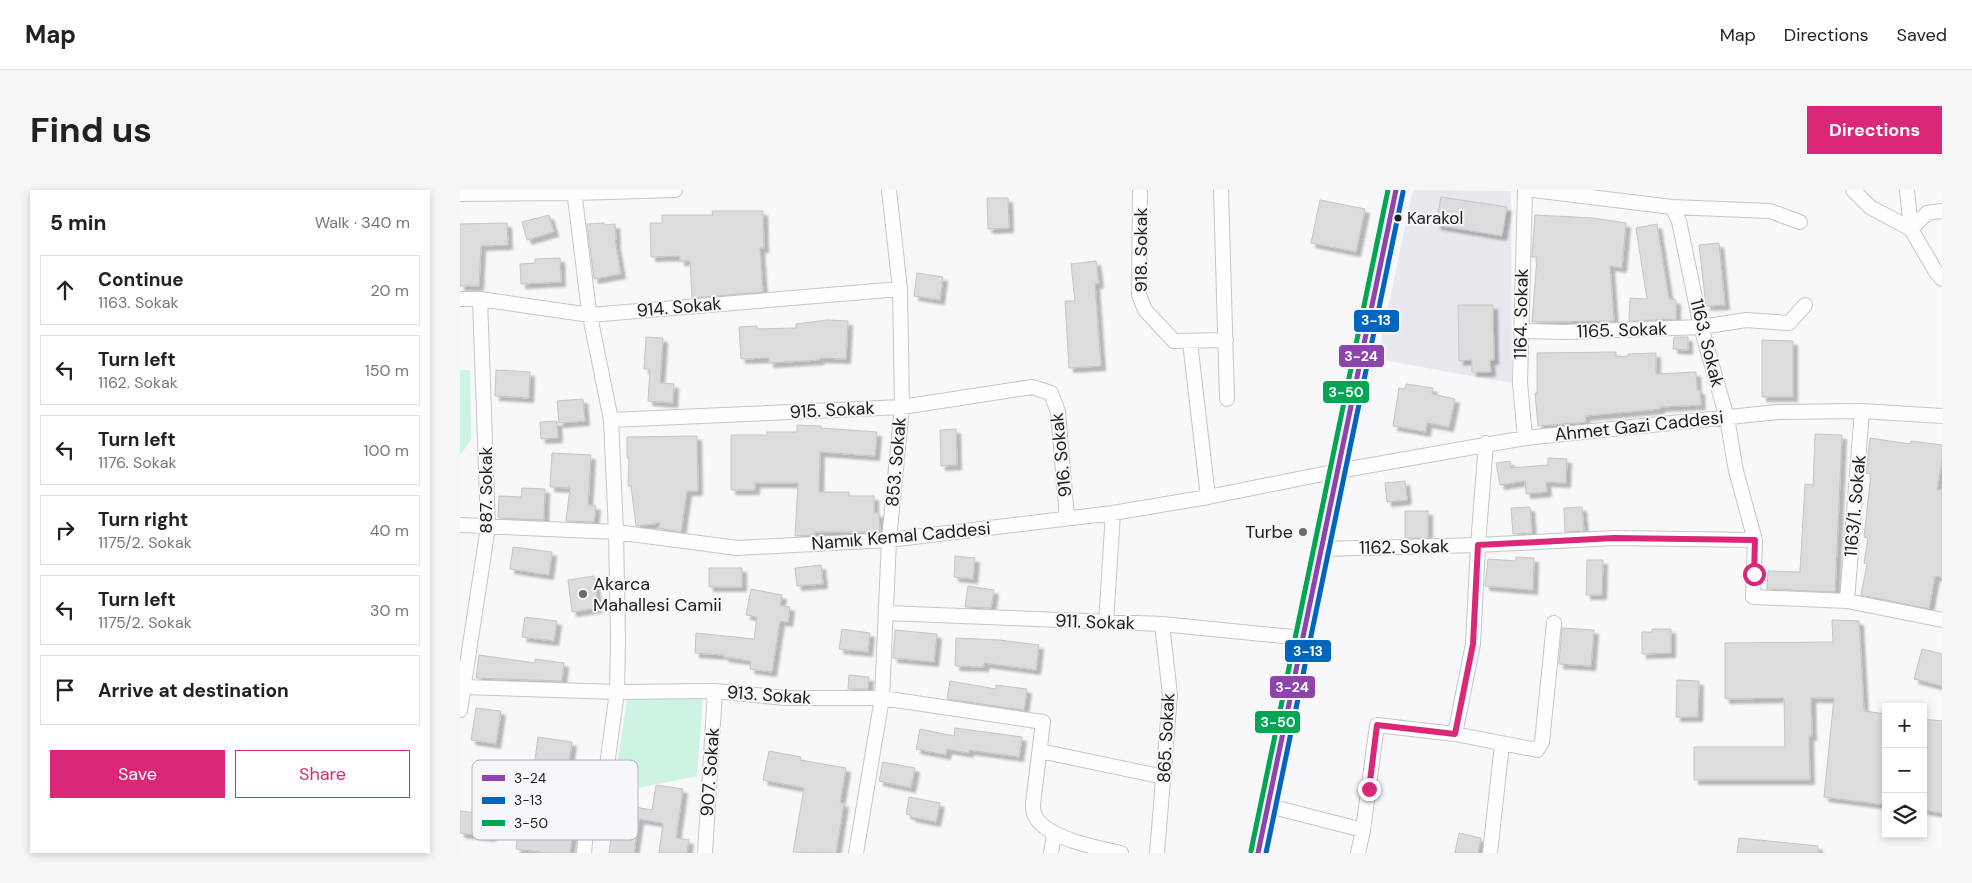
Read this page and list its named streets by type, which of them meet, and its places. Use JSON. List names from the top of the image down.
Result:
{
  "streets": {
    "street": [
      "918. Sokak",
      "914. Sokak",
      "1164. Sokak",
      "1165. Sokak",
      "1163. Sokak",
      "915. Sokak",
      "Ahmet Gazi Caddesi",
      "916. Sokak",
      "853. Sokak",
      "887. Sokak",
      "1163/1. Sokak",
      "Namık Kemal Caddesi",
      "1162. Sokak",
      "911. Sokak",
      "913. Sokak",
      "865. Sokak",
      "907. Sokak"
    ]
  },
  "crossings": [
    ["914. Sokak", "853. Sokak"],
    ["914. Sokak", "887. Sokak"],
    ["1164. Sokak", "1165. Sokak"],
    ["1164. Sokak", "Ahmet Gazi Caddesi"],
    ["1165. Sokak", "1163. Sokak"],
    ["1163. Sokak", "Ahmet Gazi Caddesi"],
    ["1163. Sokak", "1163/1. Sokak"],
    ["1163. Sokak", "1162. Sokak"],
    ["915. Sokak", "916. Sokak"],
    ["915. Sokak", "853. Sokak"],
    ["Ahmet Gazi Caddesi", "1163/1. Sokak"],
    ["Ahmet Gazi Caddesi", "Namık Kemal Caddesi"],
    ["916. Sokak", "Namık Kemal Caddesi"],
    ["853. Sokak", "Namık Kemal Caddesi"],
    ["853. Sokak", "911. Sokak"],
    ["853. Sokak", "913. Sokak"],
    ["887. Sokak", "Namık Kemal Caddesi"],
    ["887. Sokak", "913. Sokak"],
    ["911. Sokak", "865. Sokak"],
    ["913. Sokak", "907. Sokak"]
  ],
  "places": ["Karakol", "Turbe", "Akarca Mahallesi Camii"],
  "lines": ["transit line 3-24", "transit line 3-50", "transit line 3-13"],
  "legend": ["3-24", "3-13", "3-50"],
  "page": {
    "header": "Map",
    "nav": ["Map", "Directions", "Saved"],
    "buttons": [
      "Directions",
      ["Save", "Share"]
    ],
    "title": "Find us",
    "heading": ["5 min", "Walk · 340 m"],
    "list": [
      ["Continue", "1163. Sokak", "20 m"],
      ["Turn left", "1162. Sokak", "150 m"],
      ["Turn left", "1176. Sokak", "100 m"],
      ["Turn right", "1175/2. Sokak", "40 m"],
      ["Turn left", "1175/2. Sokak", "30 m"],
      "Arrive at destination"
    ],
    "map_buttons": ["+", "−"]
  }
}
